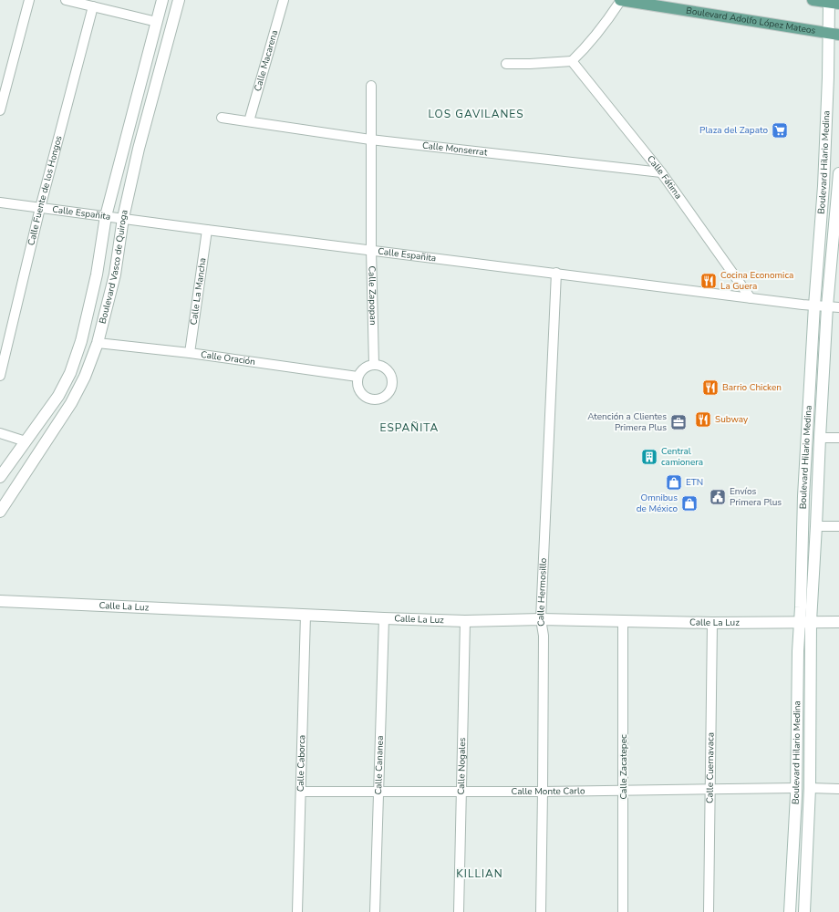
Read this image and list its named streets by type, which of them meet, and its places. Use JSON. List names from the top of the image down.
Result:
{
  "streets": {
    "main road": ["Boulevard Adolfo López Mateos"],
    "street": [
      "Calle Macarena",
      "Calle Monserrat",
      "Boulevard Hilario Medina",
      "Calle Fátima",
      "Calle Fuente de los Hongos",
      "Calle Españita",
      "Boulevard Vasco de Quiroga",
      "Calle La Mancha",
      "Calle Zapopan",
      "Calle Oración",
      "Calle Hermosillo",
      "Calle La Luz",
      "Calle Caborca",
      "Calle Cananea",
      "Calle Nogales",
      "Calle Zacatepec",
      "Calle Cuernavaca",
      "Calle Monte Carlo"
    ]
  },
  "crossings": [
    ["Boulevard Adolfo López Mateos", "Boulevard Hilario Medina"],
    ["Calle Macarena", "Calle Monserrat"],
    ["Calle Monserrat", "Calle Fátima"],
    ["Calle Monserrat", "Calle Zapopan"],
    ["Boulevard Hilario Medina", "Calle Españita"],
    ["Boulevard Hilario Medina", "Calle La Luz"],
    ["Boulevard Hilario Medina", "Calle Monte Carlo"],
    ["Calle Fátima", "Calle Españita"],
    ["Calle Fuente de los Hongos", "Calle Españita"],
    ["Calle Españita", "Boulevard Vasco de Quiroga"],
    ["Calle Españita", "Calle La Mancha"],
    ["Calle Españita", "Calle Zapopan"],
    ["Calle Españita", "Calle Hermosillo"],
    ["Boulevard Vasco de Quiroga", "Calle Oración"],
    ["Calle La Mancha", "Calle Oración"],
    ["Calle Zapopan", "Calle Oración"],
    ["Calle Hermosillo", "Calle La Luz"],
    ["Calle Hermosillo", "Calle Monte Carlo"],
    ["Calle La Luz", "Calle Caborca"],
    ["Calle La Luz", "Calle Cananea"],
    ["Calle La Luz", "Calle Nogales"],
    ["Calle La Luz", "Calle Zacatepec"],
    ["Calle La Luz", "Calle Cuernavaca"],
    ["Calle Caborca", "Calle Monte Carlo"],
    ["Calle Cananea", "Calle Monte Carlo"],
    ["Calle Nogales", "Calle Monte Carlo"],
    ["Calle Zacatepec", "Calle Monte Carlo"],
    ["Calle Cuernavaca", "Calle Monte Carlo"]
  ],
  "districts": ["LOS GAVILANES", "ESPAÑITA", "KILLIAN"],
  "places": {
    "supermarket": ["Plaza del Zapato"],
    "restaurant": ["Cocina Economica La Guera", "Barrio Chicken", "Subway"],
    "office": ["Atención a Clientes Primera Plus"],
    "building": ["Central camionera"],
    "shop": ["ETN", "Omnibus de México"],
    "public building": ["Envíos Primera Plus"]
  }
}
